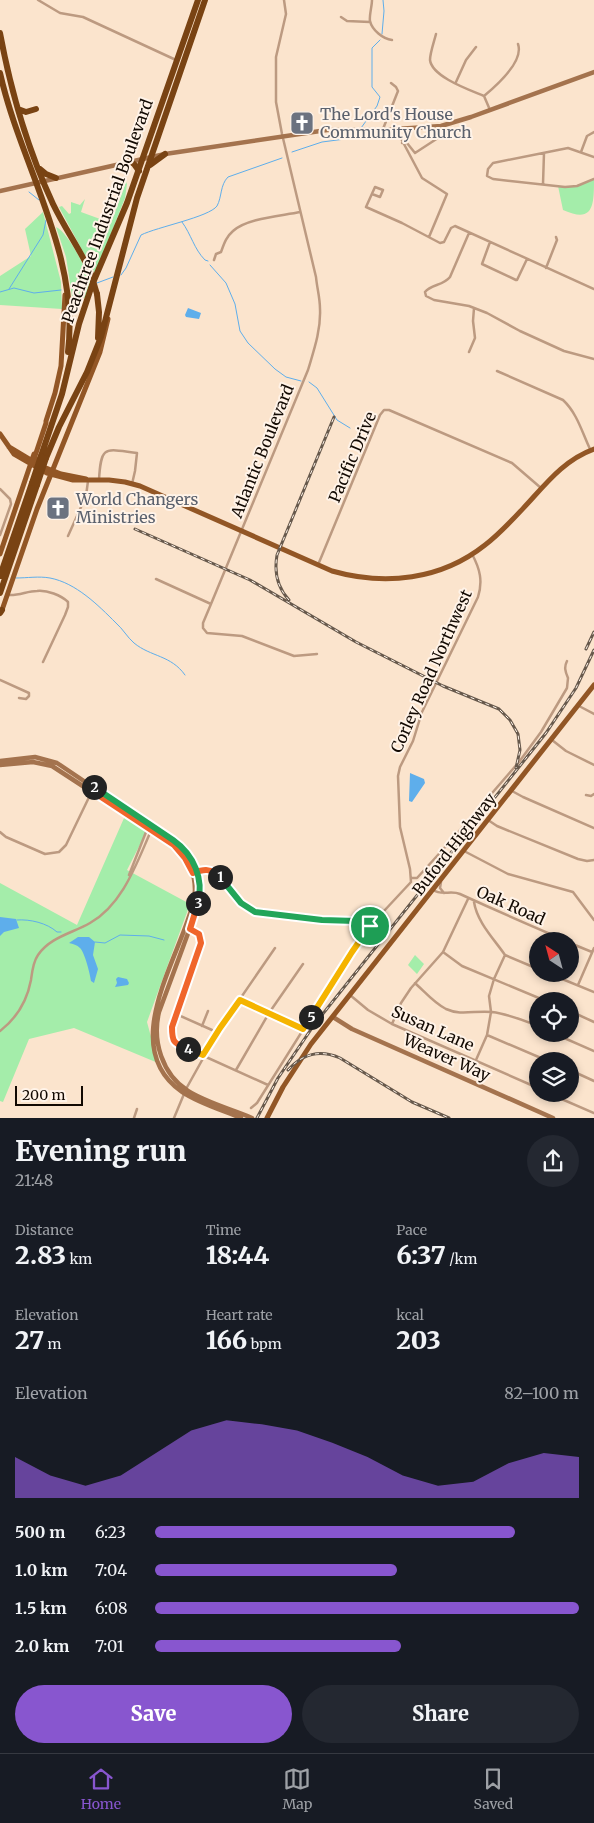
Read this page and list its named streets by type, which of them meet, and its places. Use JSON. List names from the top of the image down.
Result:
{
  "streets": {
    "highway": ["Peachtree Industrial Boulevard"],
    "main road": ["Buford Highway"],
    "street": [
      "Atlantic Boulevard",
      "Pacific Drive",
      "Corley Road Northwest",
      "Oak Road",
      "Susan Lane",
      "Weaver Way"
    ]
  },
  "crossings": [
    ["Buford Highway", "Oak Road"],
    ["Buford Highway", "Susan Lane"],
    ["Buford Highway", "Weaver Way"]
  ],
  "places": {
    "church": ["The Lord's House Community Church", "World Changers Ministries"]
  },
  "scale_bar": "200 m",
  "north": "top left",
  "page": {
    "pins": [
      "2",
      "1",
      "3",
      "5",
      "4"
    ],
    "scale": "200 m",
    "heading": ["Evening run", "21:48"],
    "stats": [
      ["Distance", "2.83 km"],
      ["Time", "18:44"],
      ["Pace", "6:37 /km"],
      ["Elevation", "27 m"],
      ["Heart rate", "166 bpm"],
      ["kcal", "203"]
    ],
    "chart": ["Elevation", "82–100 m"],
    "list": [
      {
        "name": "500 m",
        "note": "6:23"
      },
      {
        "name": "1.0 km",
        "note": "7:04"
      },
      {
        "name": "1.5 km",
        "note": "6:08"
      },
      {
        "name": "2.0 km",
        "note": "7:01"
      }
    ],
    "buttons": ["Save", "Share"],
    "tabs": ["Home", "Map", "Saved"]
  }
}
